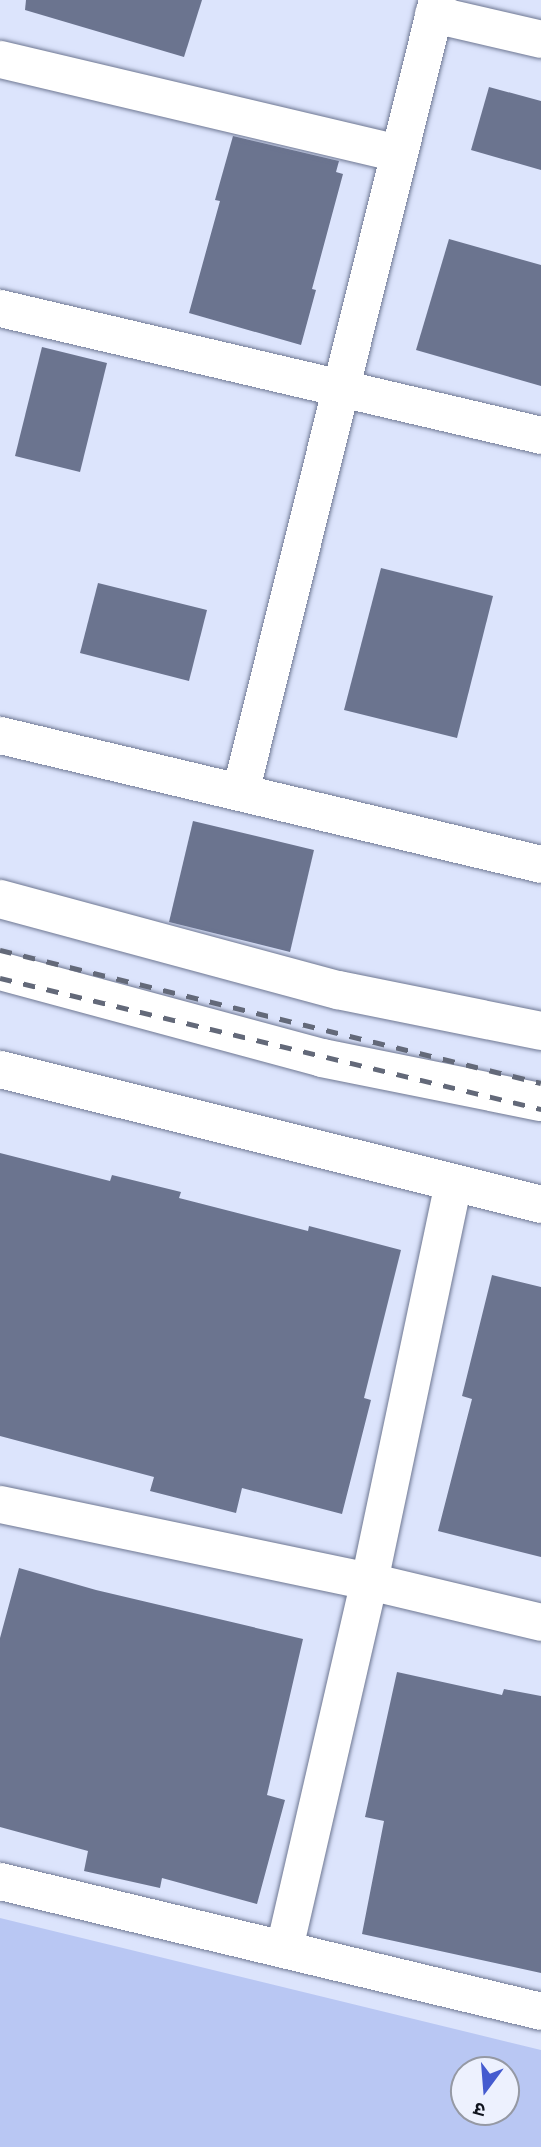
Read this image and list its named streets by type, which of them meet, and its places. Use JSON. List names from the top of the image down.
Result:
{
  "north": "bottom"
}
